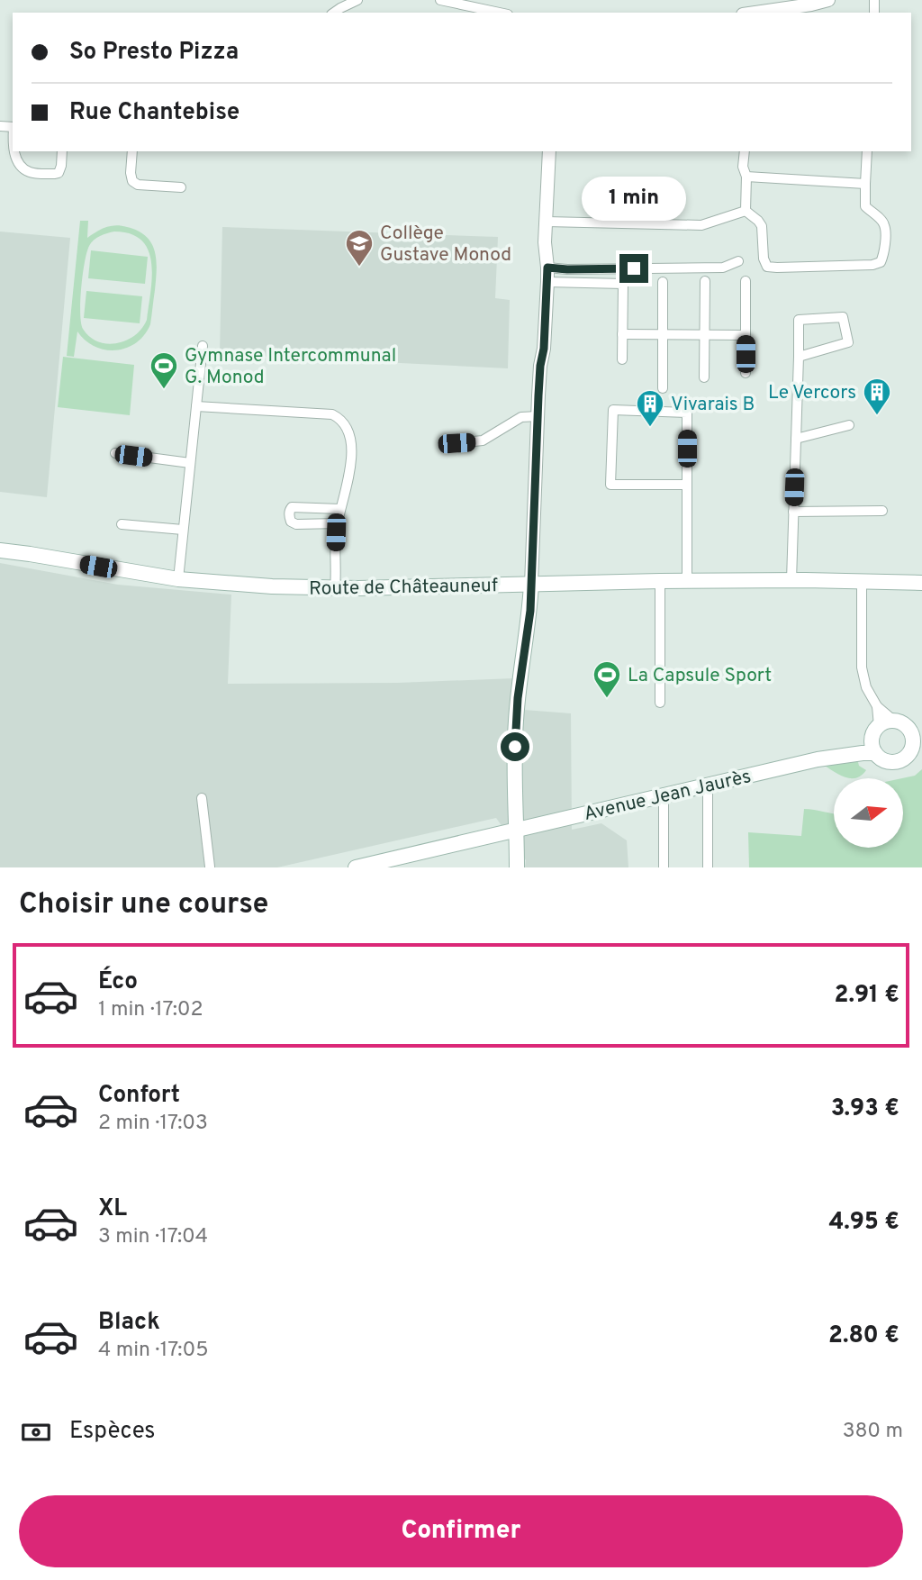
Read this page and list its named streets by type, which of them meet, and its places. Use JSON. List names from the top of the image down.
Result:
{
  "streets": {
    "main road": ["Route de Châteauneuf", "Avenue Jean Jaurès"]
  },
  "places": {
    "school or university": ["Collège Gustave Monod"],
    "sports": ["Gymnase Intercommunal G. Monod", "La Capsule Sport"],
    "building": ["Le Vercors", "Vivarais B"]
  },
  "north": "right",
  "page": {
    "banner": ["So Presto Pizza", "Rue Chantebise"],
    "bubble": "1 min",
    "heading": "Choisir une course",
    "list": [
      {
        "name": "Éco",
        "note": "1 min · 17:02",
        "value": "2.91 €"
      },
      {
        "name": "Confort",
        "note": "2 min · 17:03",
        "value": "3.93 €"
      },
      {
        "name": "XL",
        "note": "3 min · 17:04",
        "value": "4.95 €"
      },
      {
        "name": "Black",
        "note": "4 min · 17:05",
        "value": "2.80 €"
      }
    ],
    "pay": ["Espèces", "380 m"],
    "buttons": "Confirmer"
  }
}
